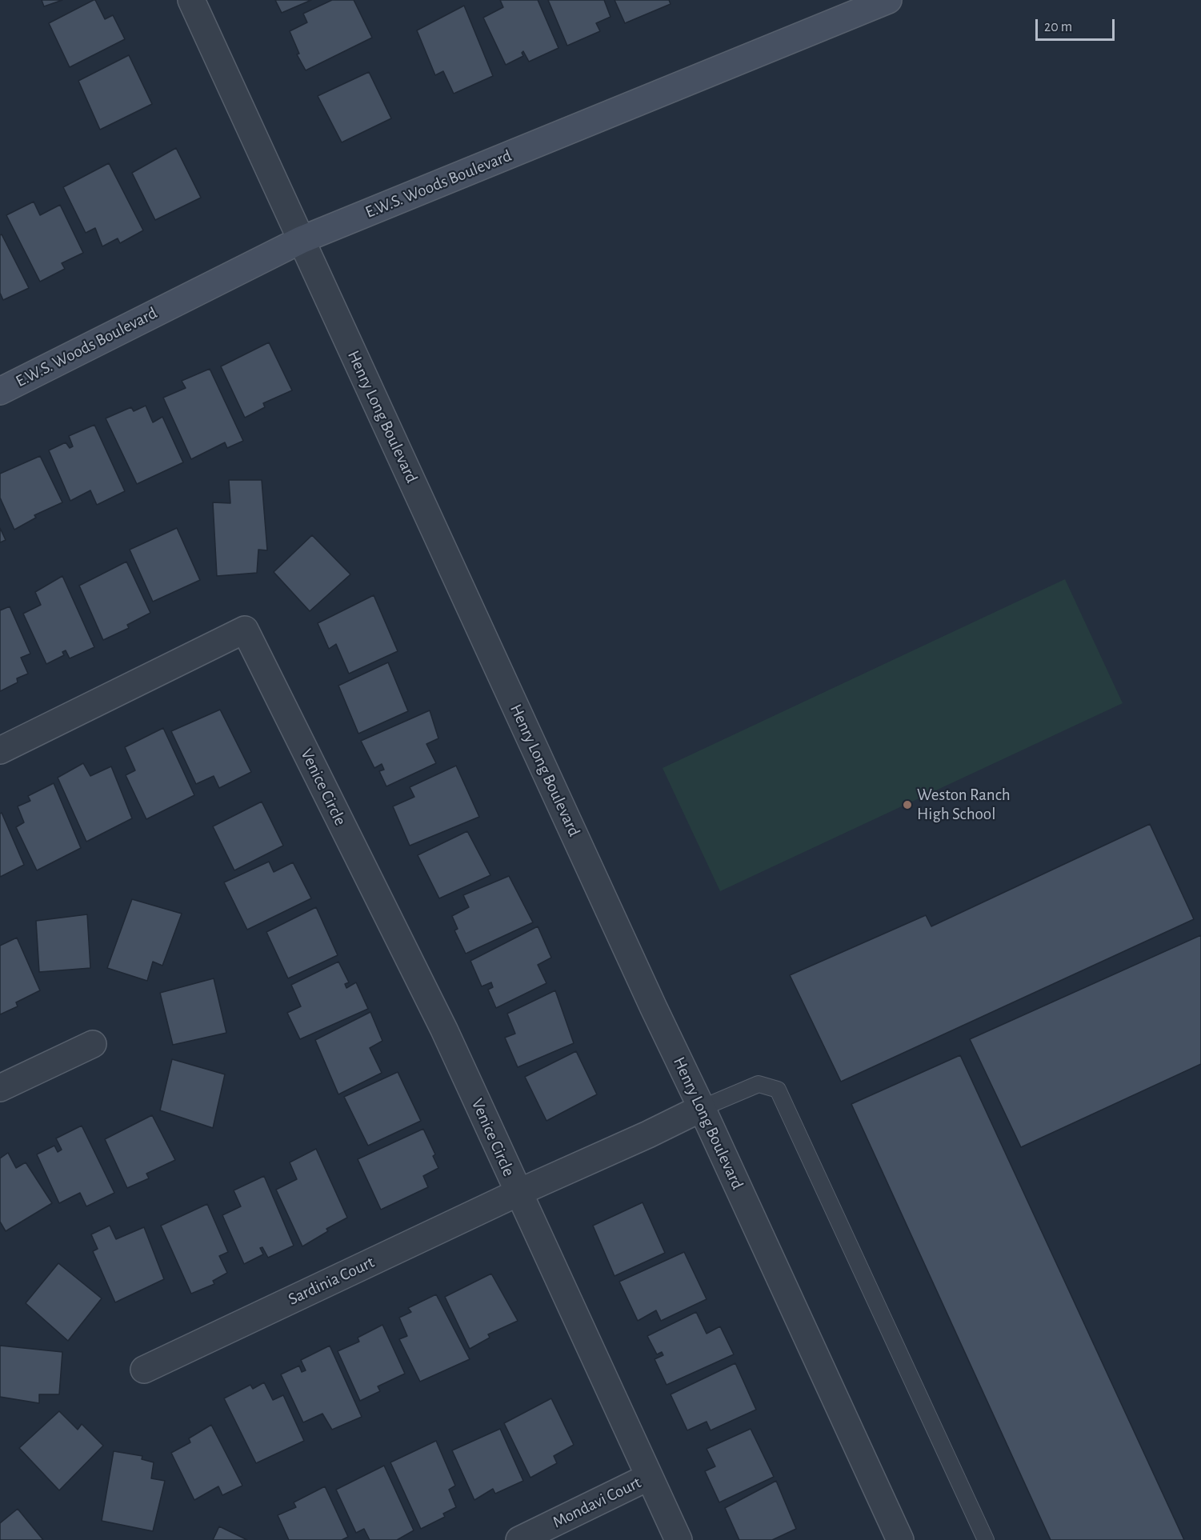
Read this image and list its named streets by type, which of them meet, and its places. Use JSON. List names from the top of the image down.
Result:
{
  "streets": {
    "street": [
      "E.W.S. Woods Boulevard",
      "Henry Long Boulevard",
      "Venice Circle",
      "Sardinia Court",
      "Mondavi Court"
    ]
  },
  "crossings": [
    ["E.W.S. Woods Boulevard", "Henry Long Boulevard"],
    ["Henry Long Boulevard", "Venice Circle"],
    ["Venice Circle", "Sardinia Court"],
    ["Venice Circle", "Mondavi Court"]
  ],
  "places": ["Weston Ranch High School"],
  "scale_bar": "20 m"
}
